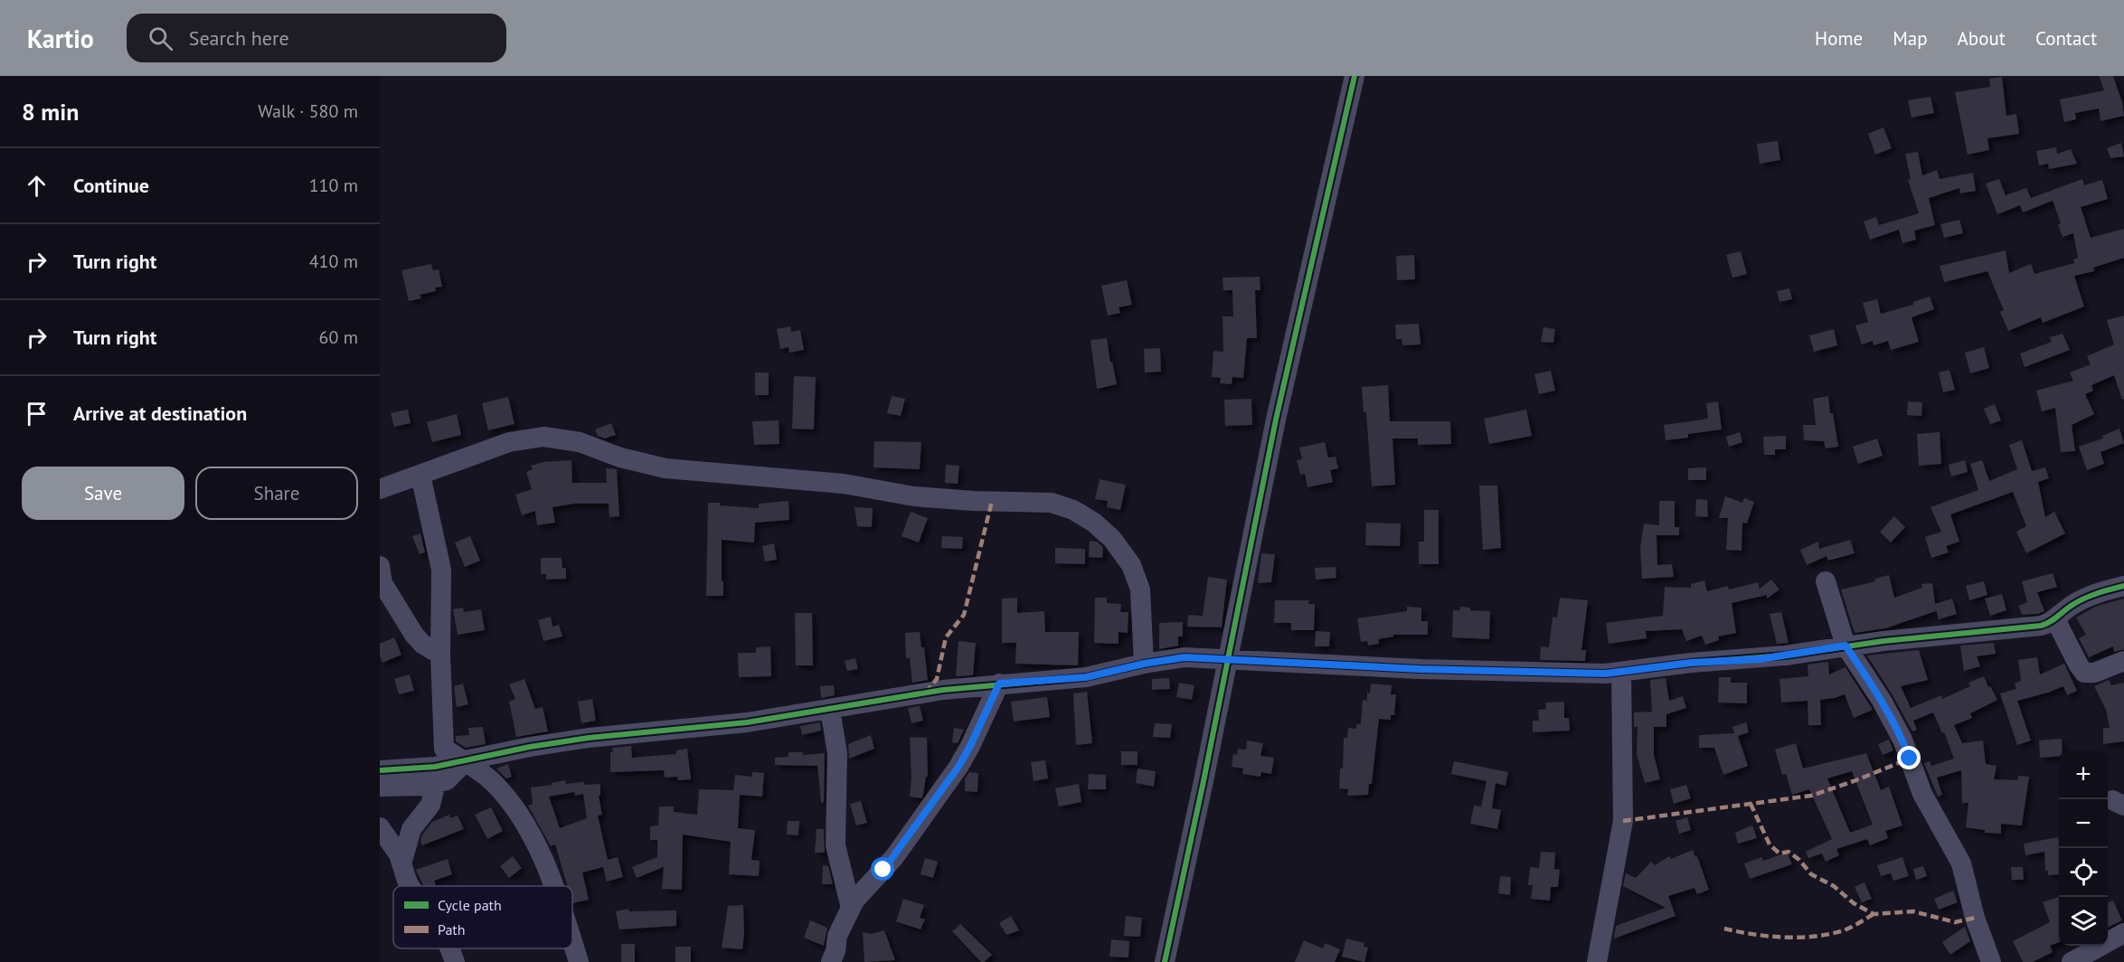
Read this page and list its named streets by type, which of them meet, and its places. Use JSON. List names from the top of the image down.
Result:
{
  "legend": ["Cycle path", "Path"],
  "page": {
    "header": "Kartio",
    "search": "Search here",
    "nav": [
      "Home",
      "Map",
      "About",
      "Contact"
    ],
    "heading": ["8 min", "Walk · 580 m"],
    "list": [
      ["Continue", "110 m"],
      ["Turn right", "410 m"],
      ["Turn right", "60 m"],
      "Arrive at destination"
    ],
    "buttons": ["Save", "Share"],
    "map_buttons": ["+", "−"]
  }
}
